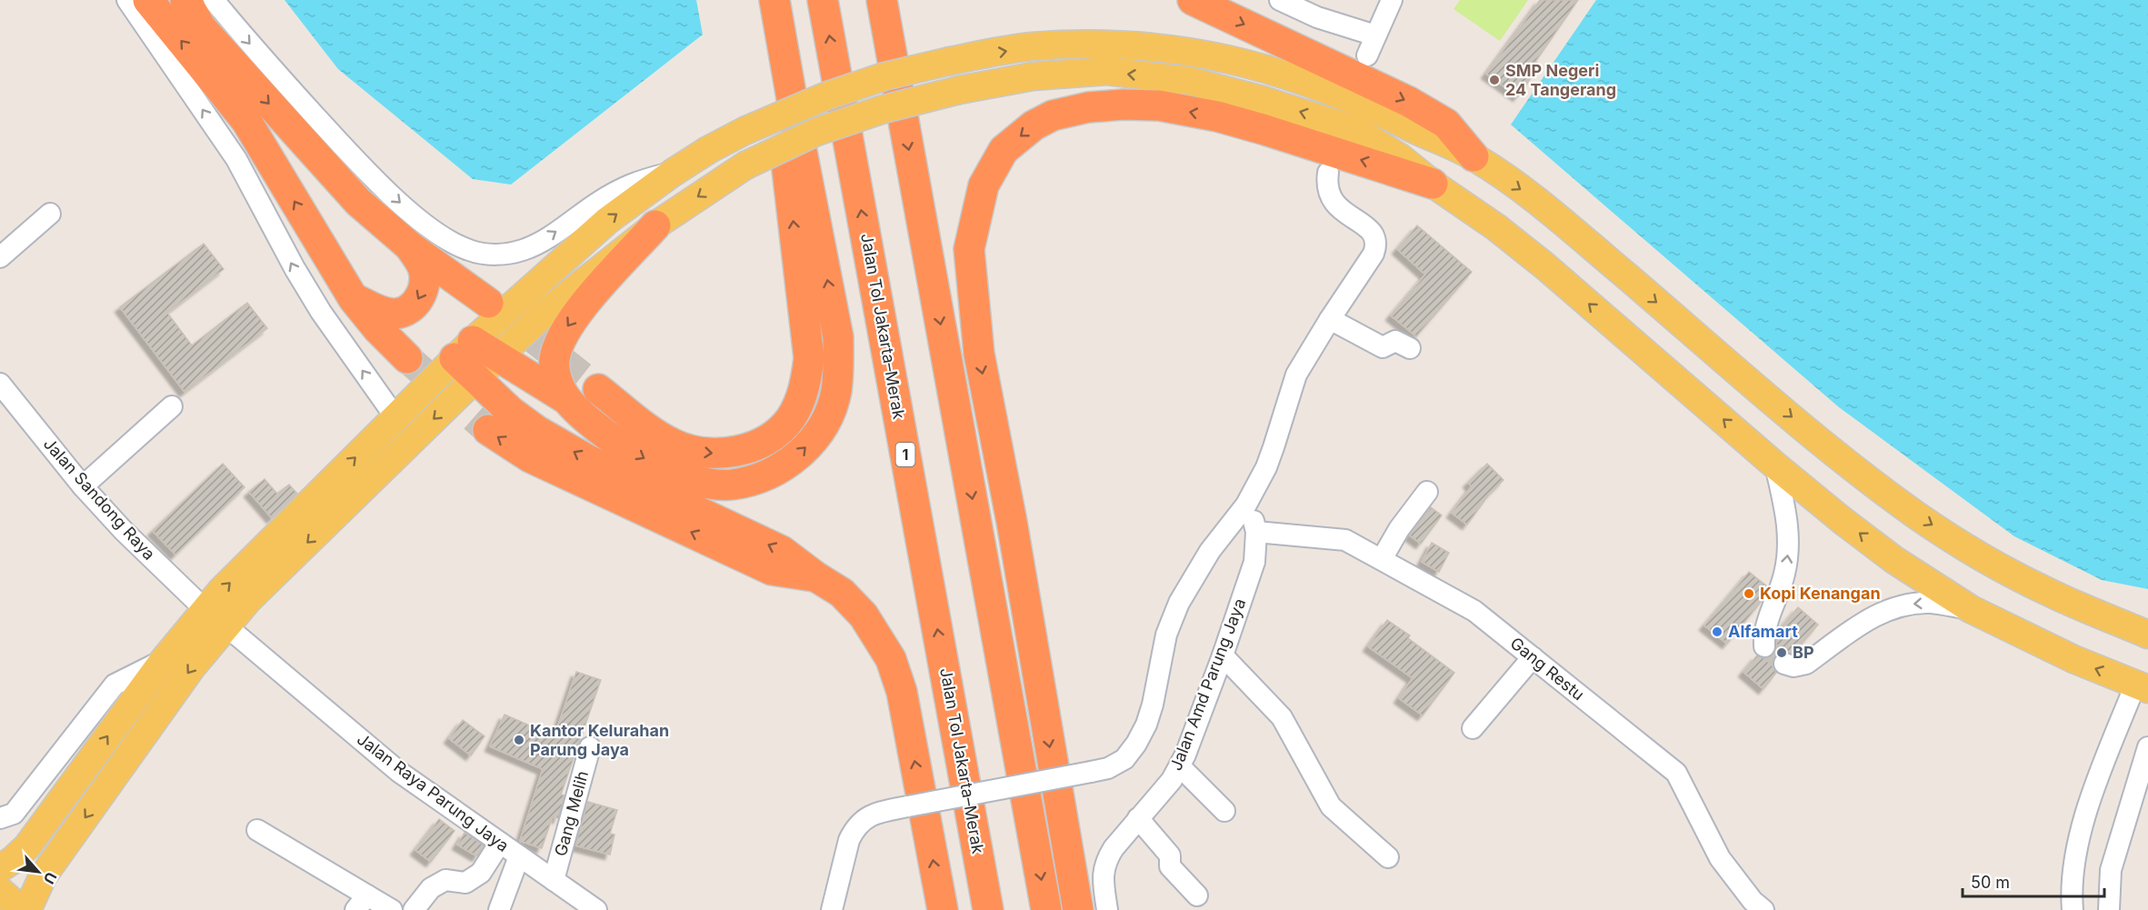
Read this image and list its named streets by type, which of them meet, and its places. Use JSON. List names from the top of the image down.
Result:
{
  "streets": {
    "highway": ["Jalan Tol Jakarta–Merak", "1"],
    "street": [
      "Jalan Sandong Raya",
      "Gang Restu",
      "Jalan Amd Parung Jaya",
      "Jalan Raya Parung Jaya",
      "Gang Melih"
    ]
  },
  "crossings": [
    ["Jalan Sandong Raya", "Jalan Raya Parung Jaya"],
    ["Gang Restu", "Jalan Amd Parung Jaya"],
    ["Jalan Raya Parung Jaya", "Gang Melih"]
  ],
  "places": [
    "SMP Negeri 24 Tangerang",
    "Kopi Kenangan",
    "Alfamart",
    "BP",
    "Kantor Kelurahan Parung Jaya"
  ],
  "scale_bar": "50 m",
  "north": "bottom right"
}
